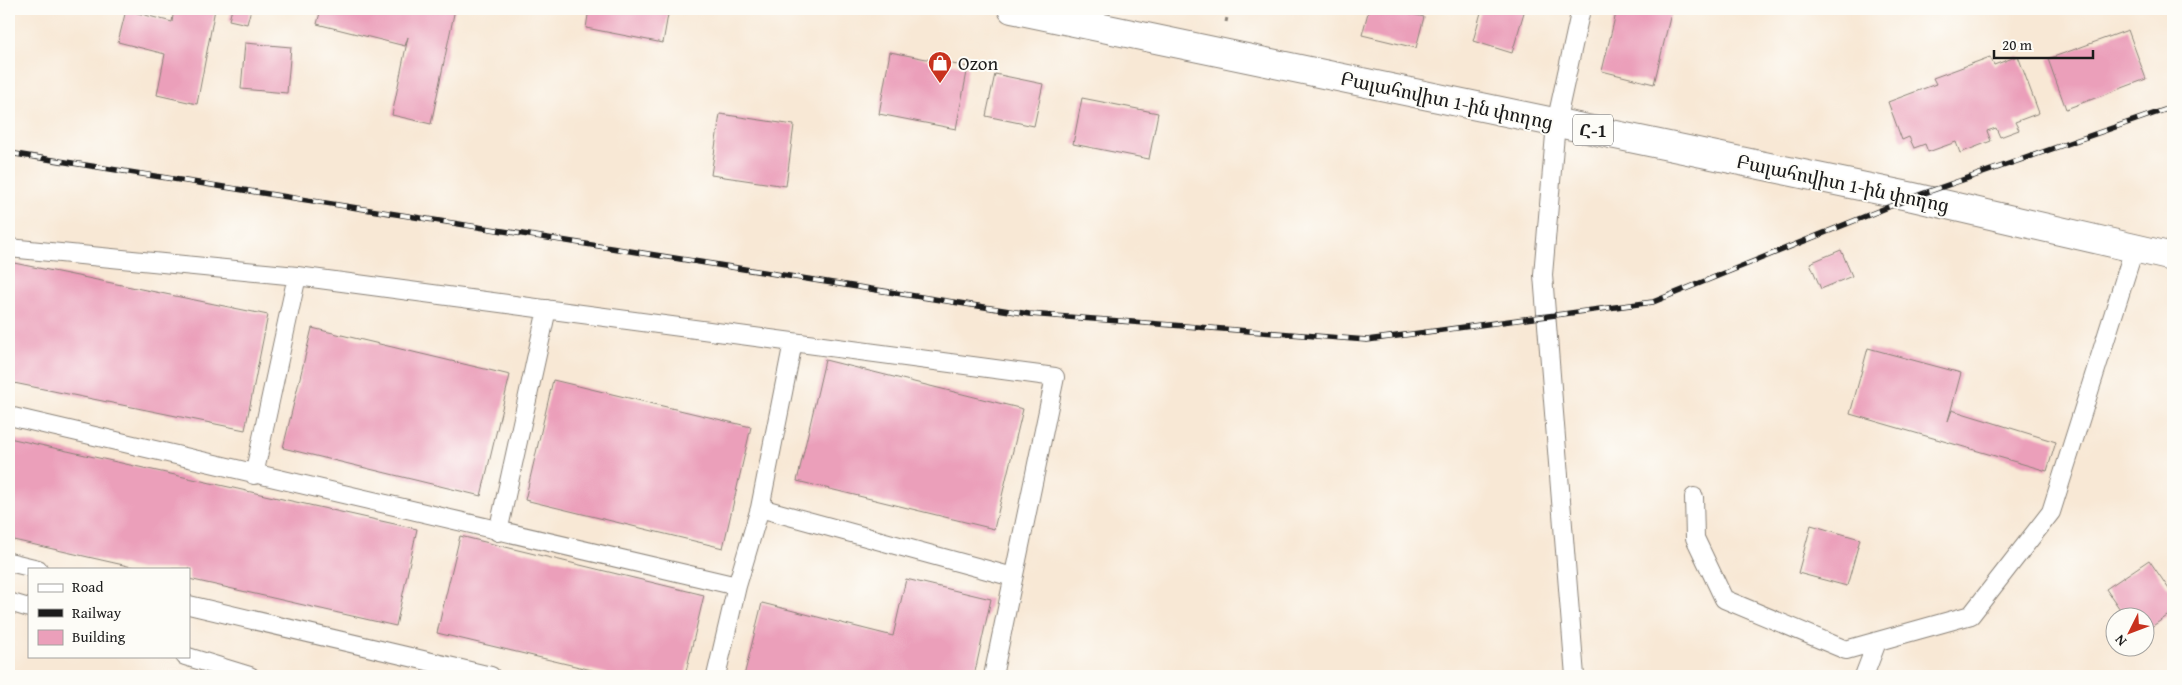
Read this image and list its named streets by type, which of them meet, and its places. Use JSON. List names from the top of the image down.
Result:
{
  "streets": {
    "main road": ["Բալահովիտ 1-ին փողոց", "Հ-1"]
  },
  "places": {
    "shop": ["Ozon"]
  },
  "legend": ["Road", "Railway", "Building"],
  "scale_bar": "20 m",
  "north": "bottom left"
}
